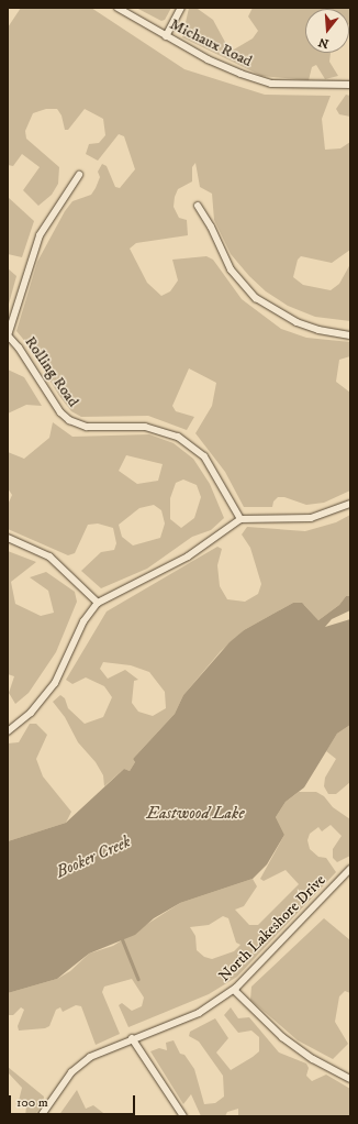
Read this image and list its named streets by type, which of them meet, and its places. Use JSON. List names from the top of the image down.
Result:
{
  "streets": {
    "street": ["Michaux Road", "Rolling Road", "North Lakeshore Drive"]
  },
  "water": ["Eastwood Lake", "Booker Creek"],
  "scale_bar": "100 m",
  "north": "bottom"
}
